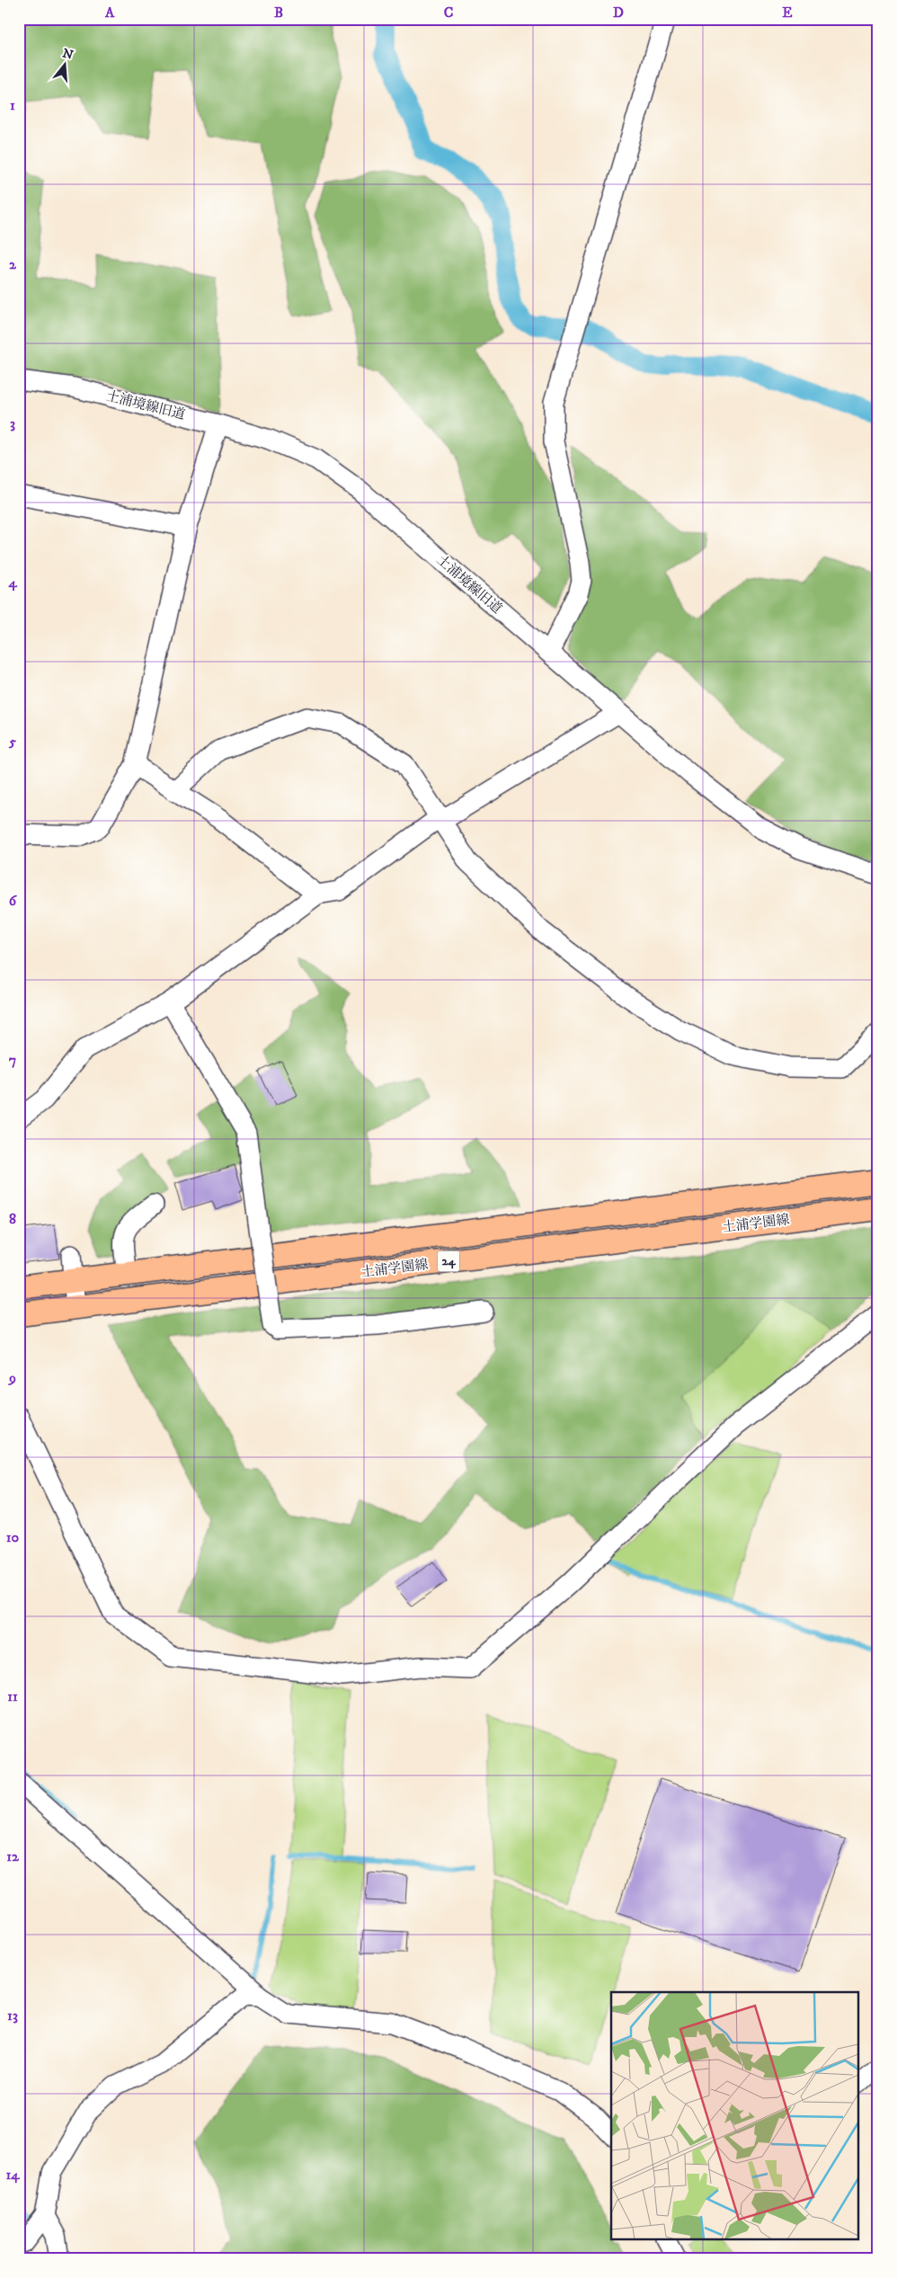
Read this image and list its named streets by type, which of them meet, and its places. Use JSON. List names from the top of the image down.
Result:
{
  "streets": {
    "main road": ["土浦学園線", "24"],
    "street": ["土浦境線旧道"]
  },
  "north": "top",
  "grid": {
    "columns": [
      "A",
      "B",
      "C",
      "D",
      "E"
    ],
    "rows": [
      "1",
      "2",
      "3",
      "4",
      "5",
      "6",
      "7",
      "8",
      "9",
      "10",
      "11",
      "12",
      "13",
      "14"
    ]
  }
}
